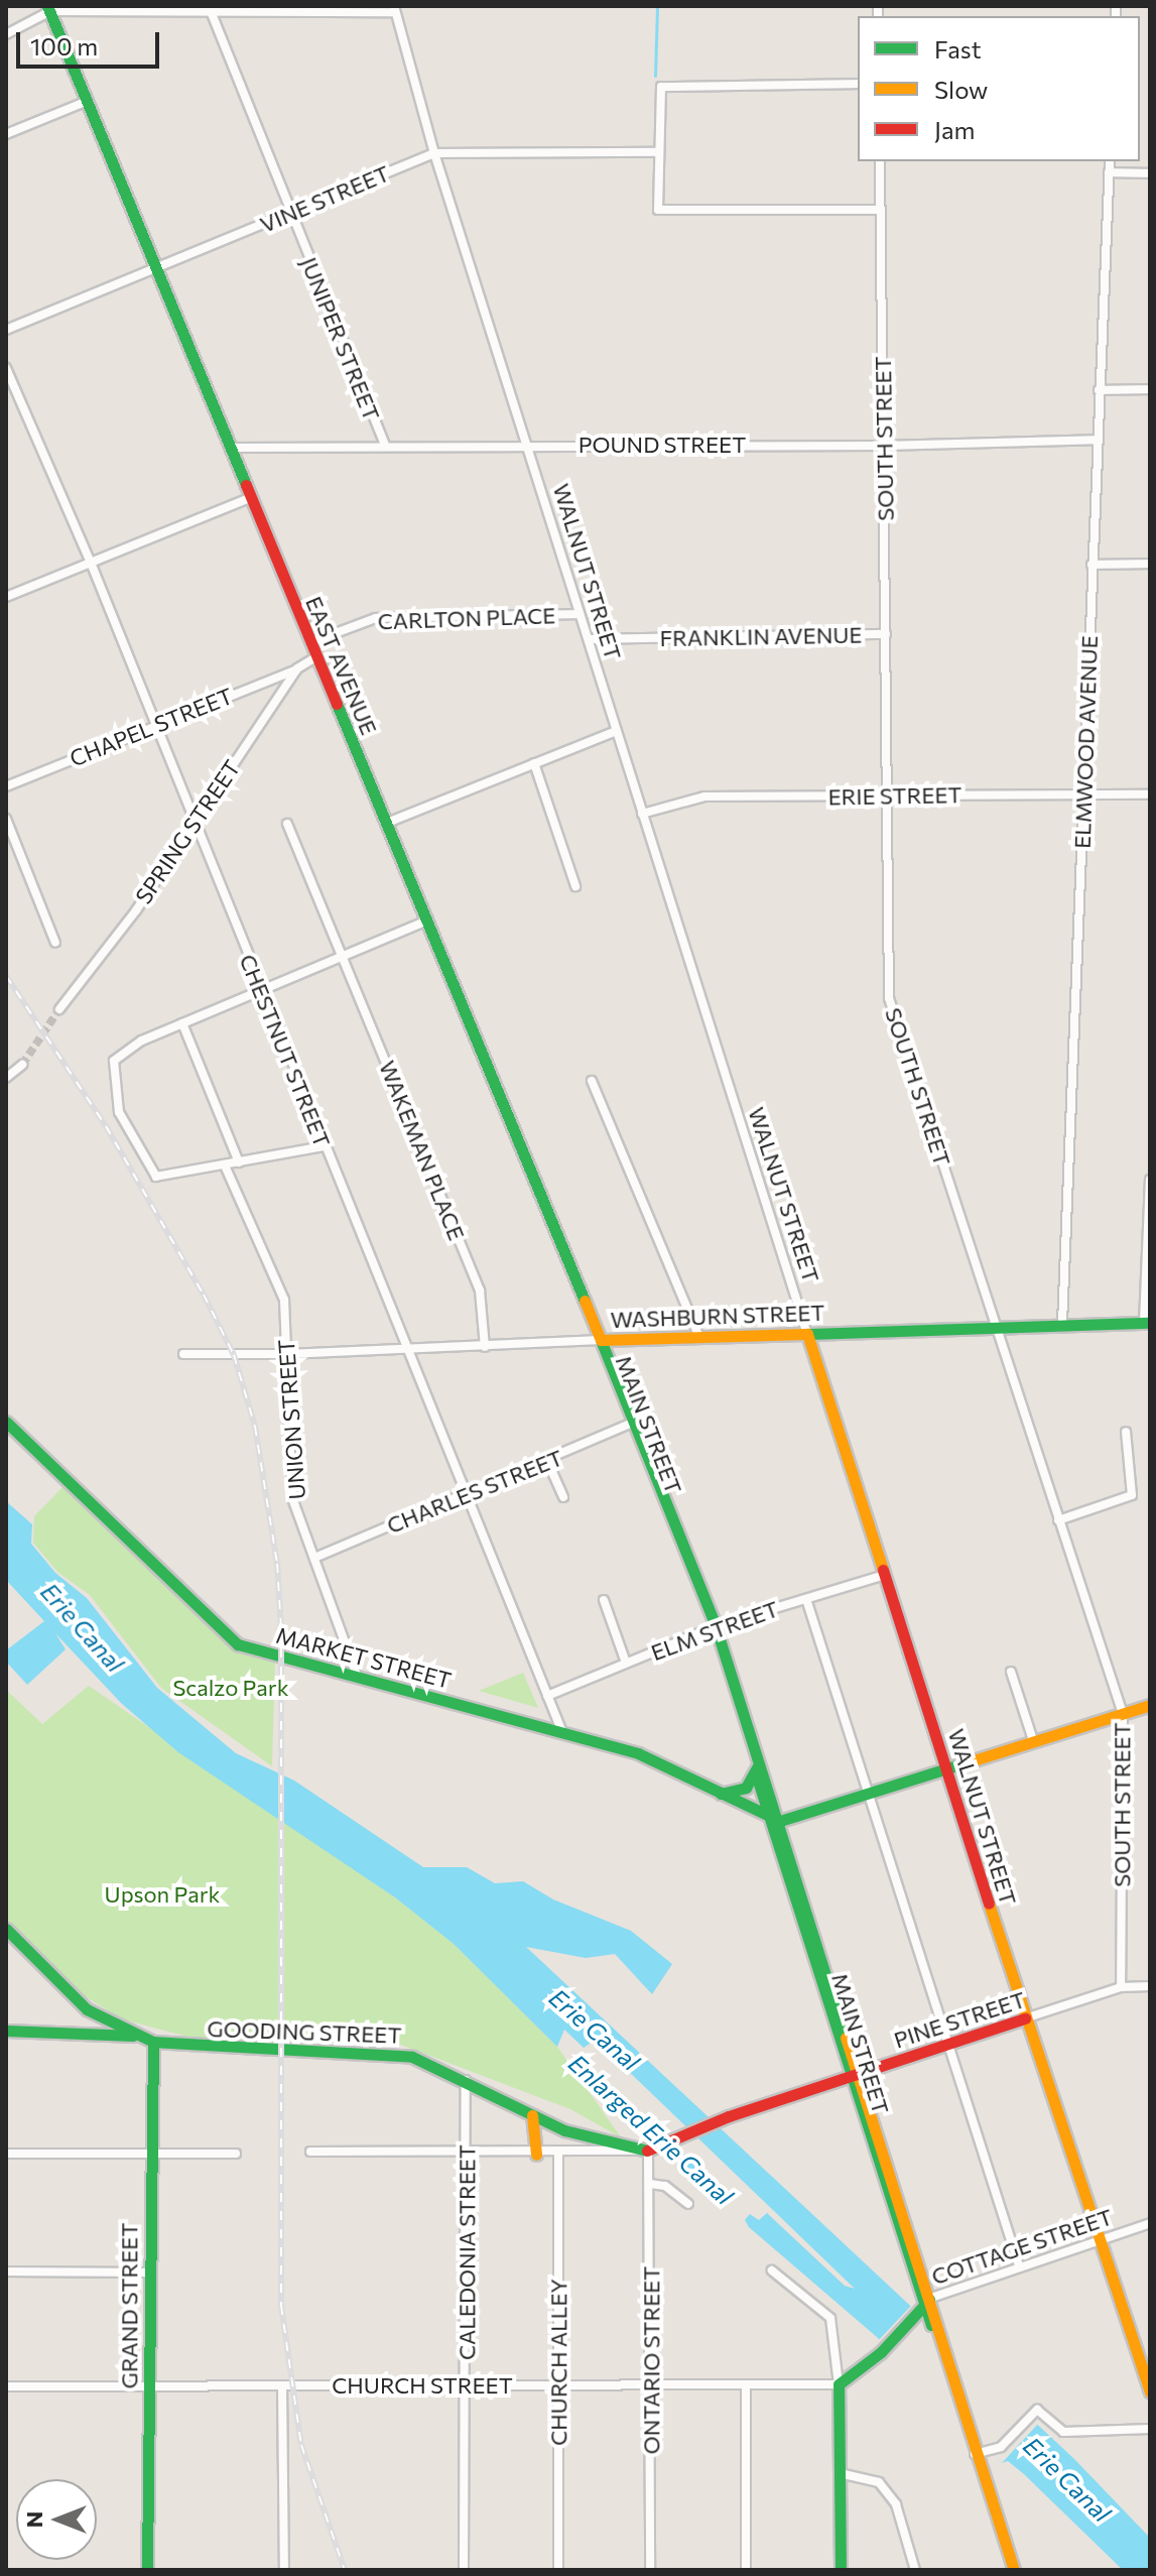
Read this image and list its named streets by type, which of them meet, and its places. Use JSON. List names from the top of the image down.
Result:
{
  "streets": {
    "main road": [
      "WALNUT STREET",
      "EAST AVENUE",
      "WASHBURN STREET",
      "MAIN STREET",
      "MARKET STREET",
      "PINE STREET",
      "GOODING STREET",
      "COTTAGE STREET",
      "GRAND STREET"
    ],
    "street": [
      "VINE STREET",
      "JUNIPER STREET",
      "SOUTH STREET",
      "POUND STREET",
      "CARLTON PLACE",
      "FRANKLIN AVENUE",
      "CHAPEL STREET",
      "ELMWOOD AVENUE",
      "ERIE STREET",
      "SPRING STREET",
      "CHESTNUT STREET",
      "WAKEMAN PLACE",
      "UNION STREET",
      "CHARLES STREET",
      "ELM STREET",
      "CALEDONIA STREET",
      "ONTARIO STREET",
      "CHURCH ALLEY",
      "CHURCH STREET"
    ]
  },
  "crossings": [
    ["VINE STREET", "JUNIPER STREET"],
    ["VINE STREET", "WALNUT STREET"],
    ["VINE STREET", "EAST AVENUE"],
    ["JUNIPER STREET", "POUND STREET"],
    ["SOUTH STREET", "POUND STREET"],
    ["SOUTH STREET", "FRANKLIN AVENUE"],
    ["SOUTH STREET", "ERIE STREET"],
    ["SOUTH STREET", "WASHBURN STREET"],
    ["SOUTH STREET", "PINE STREET"],
    ["POUND STREET", "WALNUT STREET"],
    ["POUND STREET", "EAST AVENUE"],
    ["POUND STREET", "ELMWOOD AVENUE"],
    ["WALNUT STREET", "CARLTON PLACE"],
    ["WALNUT STREET", "FRANKLIN AVENUE"],
    ["WALNUT STREET", "ERIE STREET"],
    ["WALNUT STREET", "WASHBURN STREET"],
    ["WALNUT STREET", "ELM STREET"],
    ["WALNUT STREET", "PINE STREET"],
    ["WALNUT STREET", "COTTAGE STREET"],
    ["CARLTON PLACE", "EAST AVENUE"],
    ["EAST AVENUE", "SPRING STREET"],
    ["EAST AVENUE", "WASHBURN STREET"],
    ["EAST AVENUE", "MAIN STREET"],
    ["CHAPEL STREET", "SPRING STREET"],
    ["CHAPEL STREET", "CHESTNUT STREET"],
    ["ELMWOOD AVENUE", "ERIE STREET"],
    ["ELMWOOD AVENUE", "WASHBURN STREET"],
    ["SPRING STREET", "CHESTNUT STREET"],
    ["CHESTNUT STREET", "WASHBURN STREET"],
    ["CHESTNUT STREET", "CHARLES STREET"],
    ["CHESTNUT STREET", "ELM STREET"],
    ["CHESTNUT STREET", "MARKET STREET"],
    ["WAKEMAN PLACE", "WASHBURN STREET"],
    ["WASHBURN STREET", "UNION STREET"],
    ["WASHBURN STREET", "MAIN STREET"],
    ["UNION STREET", "CHARLES STREET"],
    ["UNION STREET", "MARKET STREET"],
    ["MAIN STREET", "CHARLES STREET"],
    ["MAIN STREET", "ELM STREET"],
    ["MAIN STREET", "MARKET STREET"],
    ["MAIN STREET", "PINE STREET"],
    ["MAIN STREET", "COTTAGE STREET"],
    ["PINE STREET", "GOODING STREET"],
    ["PINE STREET", "ONTARIO STREET"],
    ["GOODING STREET", "CALEDONIA STREET"],
    ["GOODING STREET", "GRAND STREET"],
    ["GOODING STREET", "ONTARIO STREET"],
    ["COTTAGE STREET", "CHURCH STREET"],
    ["CALEDONIA STREET", "CHURCH STREET"],
    ["GRAND STREET", "CHURCH STREET"],
    ["ONTARIO STREET", "CHURCH STREET"],
    ["CHURCH ALLEY", "CHURCH STREET"]
  ],
  "water": ["Erie Canal", "Enlarged Erie Canal"],
  "parks": ["Scalzo Park", "Upson Park"],
  "legend": ["Fast", "Slow", "Jam"],
  "scale_bar": "100 m",
  "north": "left"
}
